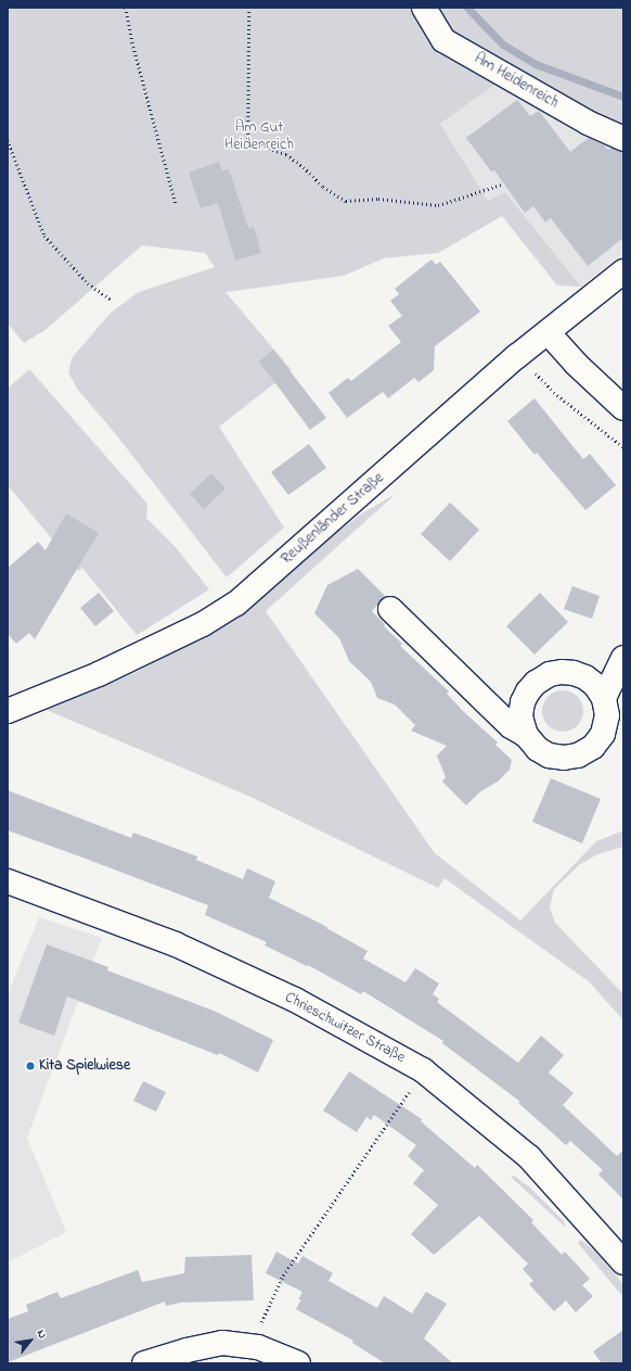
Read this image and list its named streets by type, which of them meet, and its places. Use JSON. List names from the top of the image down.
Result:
{
  "streets": {
    "street": ["Am Heidenreich", "Reußenländer Straße", "Chrieschwitzer Straße"]
  },
  "parks": ["Am Gut Heidenreich"],
  "places": ["Kita Spielwiese"],
  "north": "top right"
}
